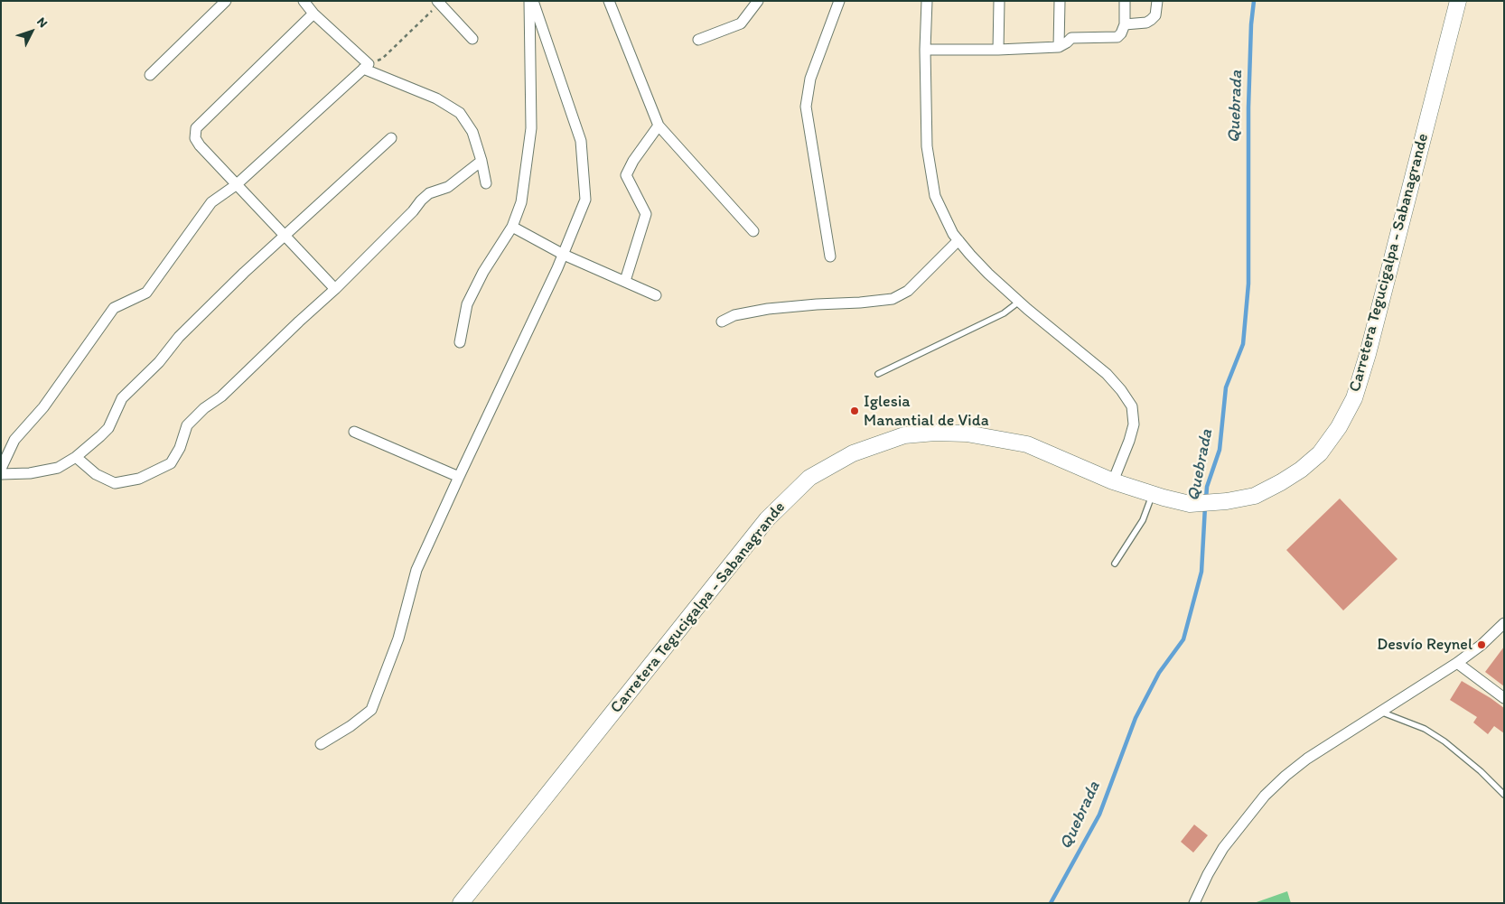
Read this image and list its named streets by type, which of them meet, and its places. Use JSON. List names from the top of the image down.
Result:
{
  "streets": {
    "highway": ["Carretera Tegucigalpa - Sabanagrande"]
  },
  "water": ["Quebrada"],
  "places": ["Iglesia Manantial de Vida", "Desvío Reynel"],
  "north": "top right"
}
